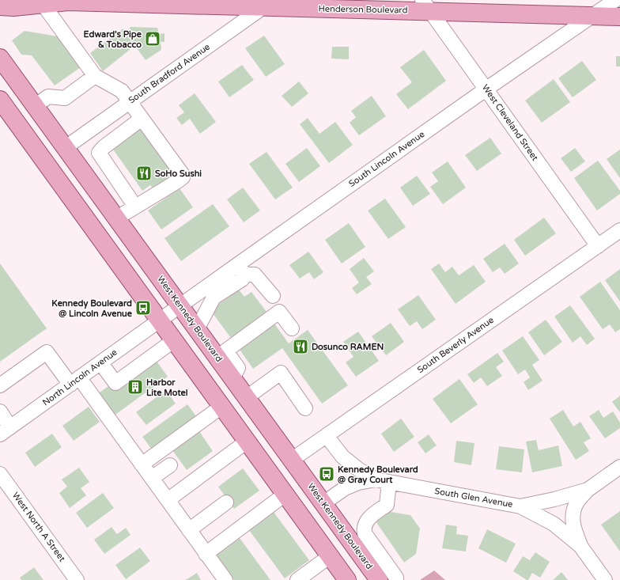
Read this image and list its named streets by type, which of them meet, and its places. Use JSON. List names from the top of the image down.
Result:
{
  "streets": {
    "main road": ["Henderson Boulevard", "West Kennedy Boulevard"],
    "street": [
      "South Bradford Avenue",
      "West Cleveland Street",
      "South Lincoln Avenue",
      "South Beverly Avenue",
      "North Lincoln Avenue",
      "South Glen Avenue",
      "West North A Street"
    ]
  },
  "crossings": [
    ["Henderson Boulevard", "South Bradford Avenue"],
    ["Henderson Boulevard", "West Cleveland Street"],
    ["Henderson Boulevard", "South Lincoln Avenue"],
    ["South Bradford Avenue", "West Kennedy Boulevard"],
    ["West Cleveland Street", "South Lincoln Avenue"],
    ["West Cleveland Street", "South Beverly Avenue"],
    ["South Lincoln Avenue", "West Kennedy Boulevard"],
    ["South Lincoln Avenue", "North Lincoln Avenue"],
    ["West Kennedy Boulevard", "South Beverly Avenue"],
    ["West Kennedy Boulevard", "South Glen Avenue"],
    ["South Beverly Avenue", "South Glen Avenue"]
  ],
  "places": {
    "shop": ["Edward's Pipe & Tobacco"],
    "restaurant": ["SoHo Sushi", "Dosunco RAMEN"],
    "bus stop": ["Kennedy Boulevard @ Lincoln Avenue", "Kennedy Boulevard @ Gray Court"],
    "building": ["Harbor Lite Motel"]
  }
}
